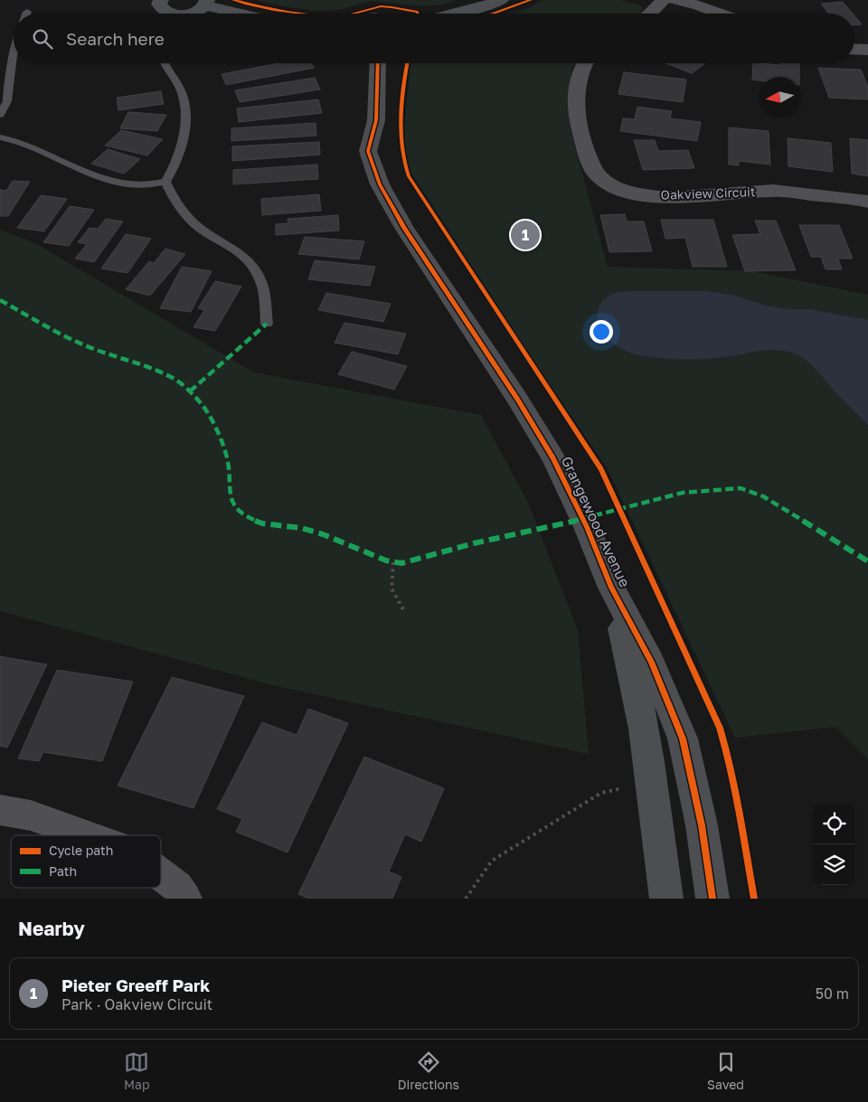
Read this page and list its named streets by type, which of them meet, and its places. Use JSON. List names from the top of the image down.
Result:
{
  "streets": {
    "street": ["Oakview Circuit", "Grangewood Avenue"]
  },
  "legend": ["Cycle path", "Path"],
  "north": "left",
  "page": {
    "search": "Search here",
    "pins": "1",
    "heading": "Nearby",
    "list": [
      {
        "mark": "1",
        "name": "Pieter Greeff Park",
        "note": "Park · Oakview Circuit",
        "value": "50 m"
      }
    ],
    "nav": ["Map", "Directions", "Saved"]
  }
}
